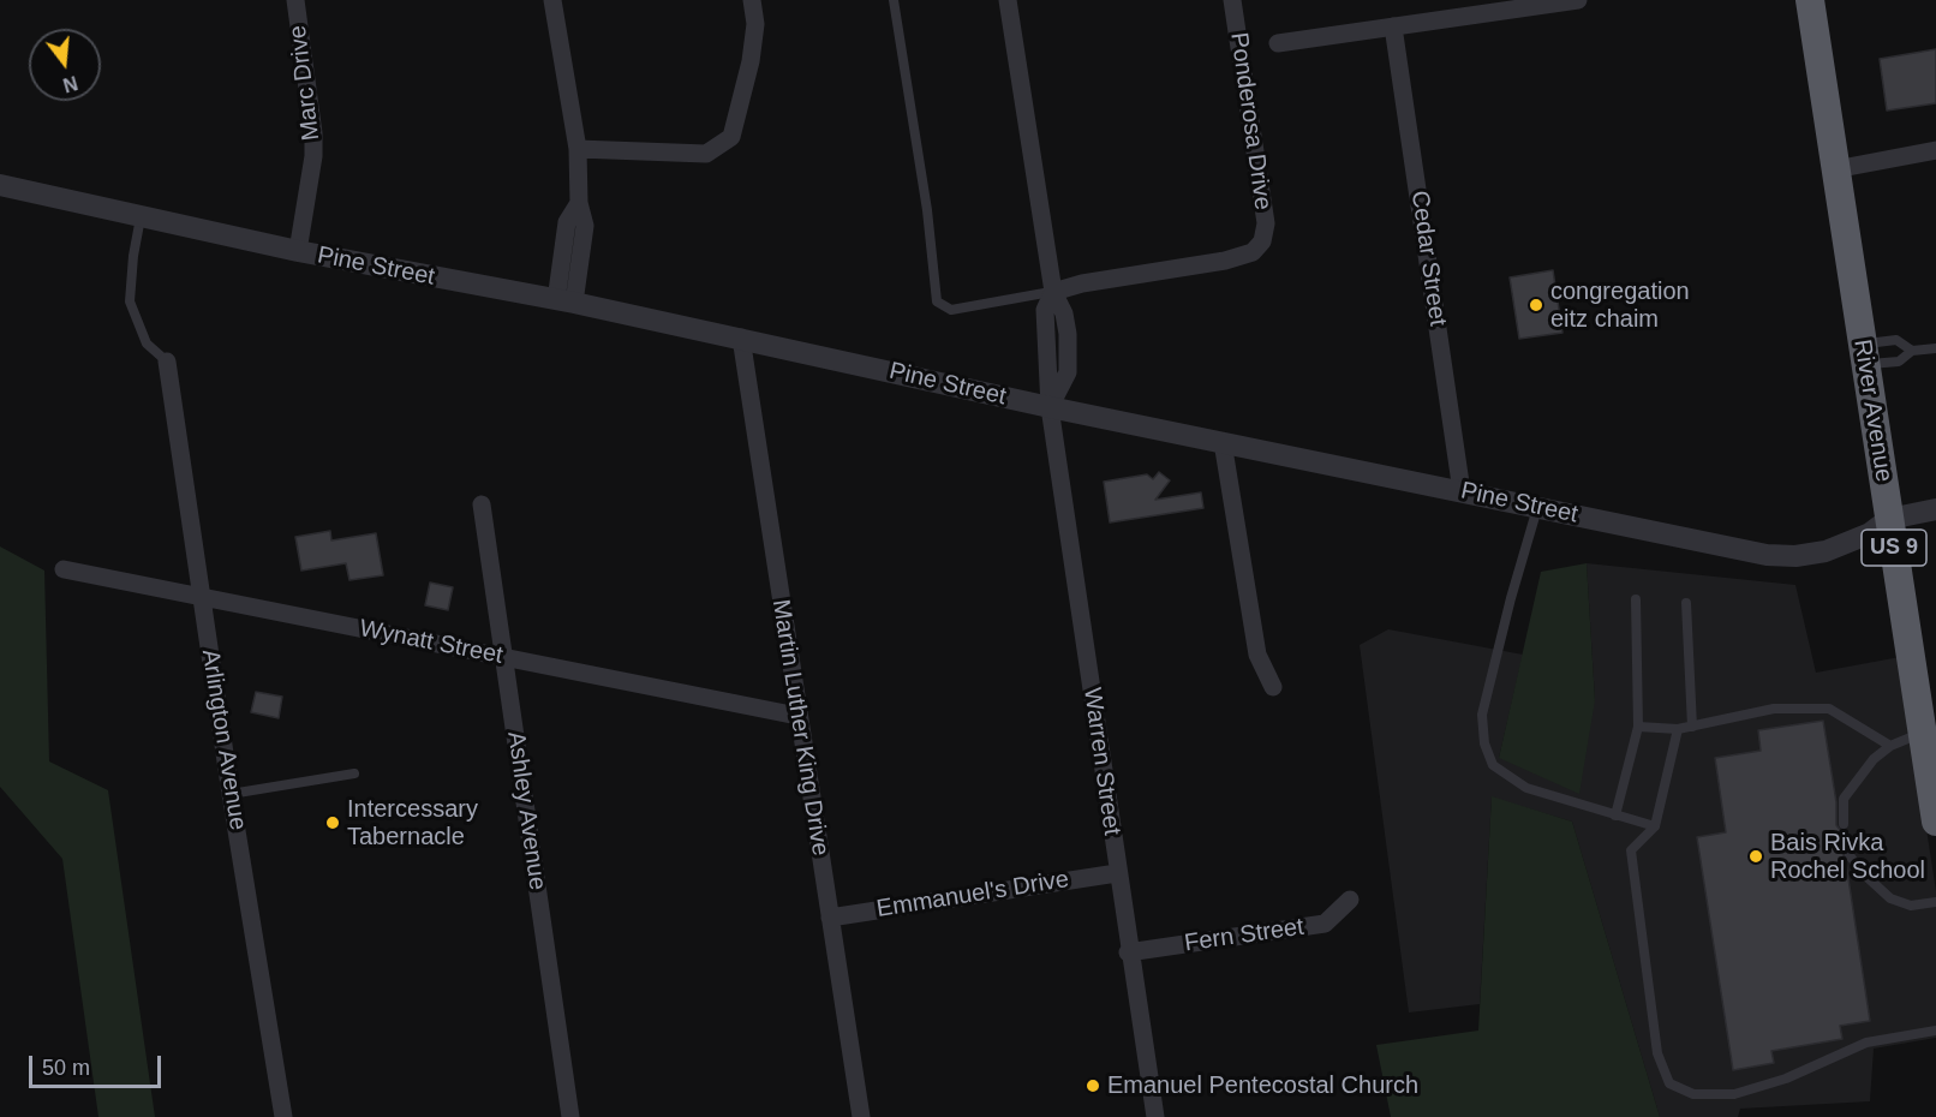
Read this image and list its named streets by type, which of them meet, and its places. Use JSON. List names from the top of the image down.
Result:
{
  "streets": {
    "highway": ["River Avenue", "US 9"],
    "street": [
      "Marc Drive",
      "Ponderosa Drive",
      "Cedar Street",
      "Pine Street",
      "Wynatt Street",
      "Martin Luther King Drive",
      "Arlington Avenue",
      "Warren Street",
      "Ashley Avenue",
      "Emmanuel's Drive",
      "Fern Street"
    ]
  },
  "crossings": [
    ["Marc Drive", "Pine Street"],
    ["Cedar Street", "Pine Street"],
    ["Pine Street", "River Avenue"],
    ["Pine Street", "Martin Luther King Drive"],
    ["Pine Street", "Warren Street"],
    ["Wynatt Street", "Martin Luther King Drive"],
    ["Wynatt Street", "Arlington Avenue"],
    ["Wynatt Street", "Ashley Avenue"],
    ["Martin Luther King Drive", "Emmanuel's Drive"],
    ["Warren Street", "Emmanuel's Drive"],
    ["Warren Street", "Fern Street"]
  ],
  "places": [
    "congregation eitz chaim",
    "Intercessary Tabernacle",
    "Bais Rivka Rochel School",
    "Emanuel Pentecostal Church"
  ],
  "scale_bar": "50 m",
  "north": "bottom"
}
